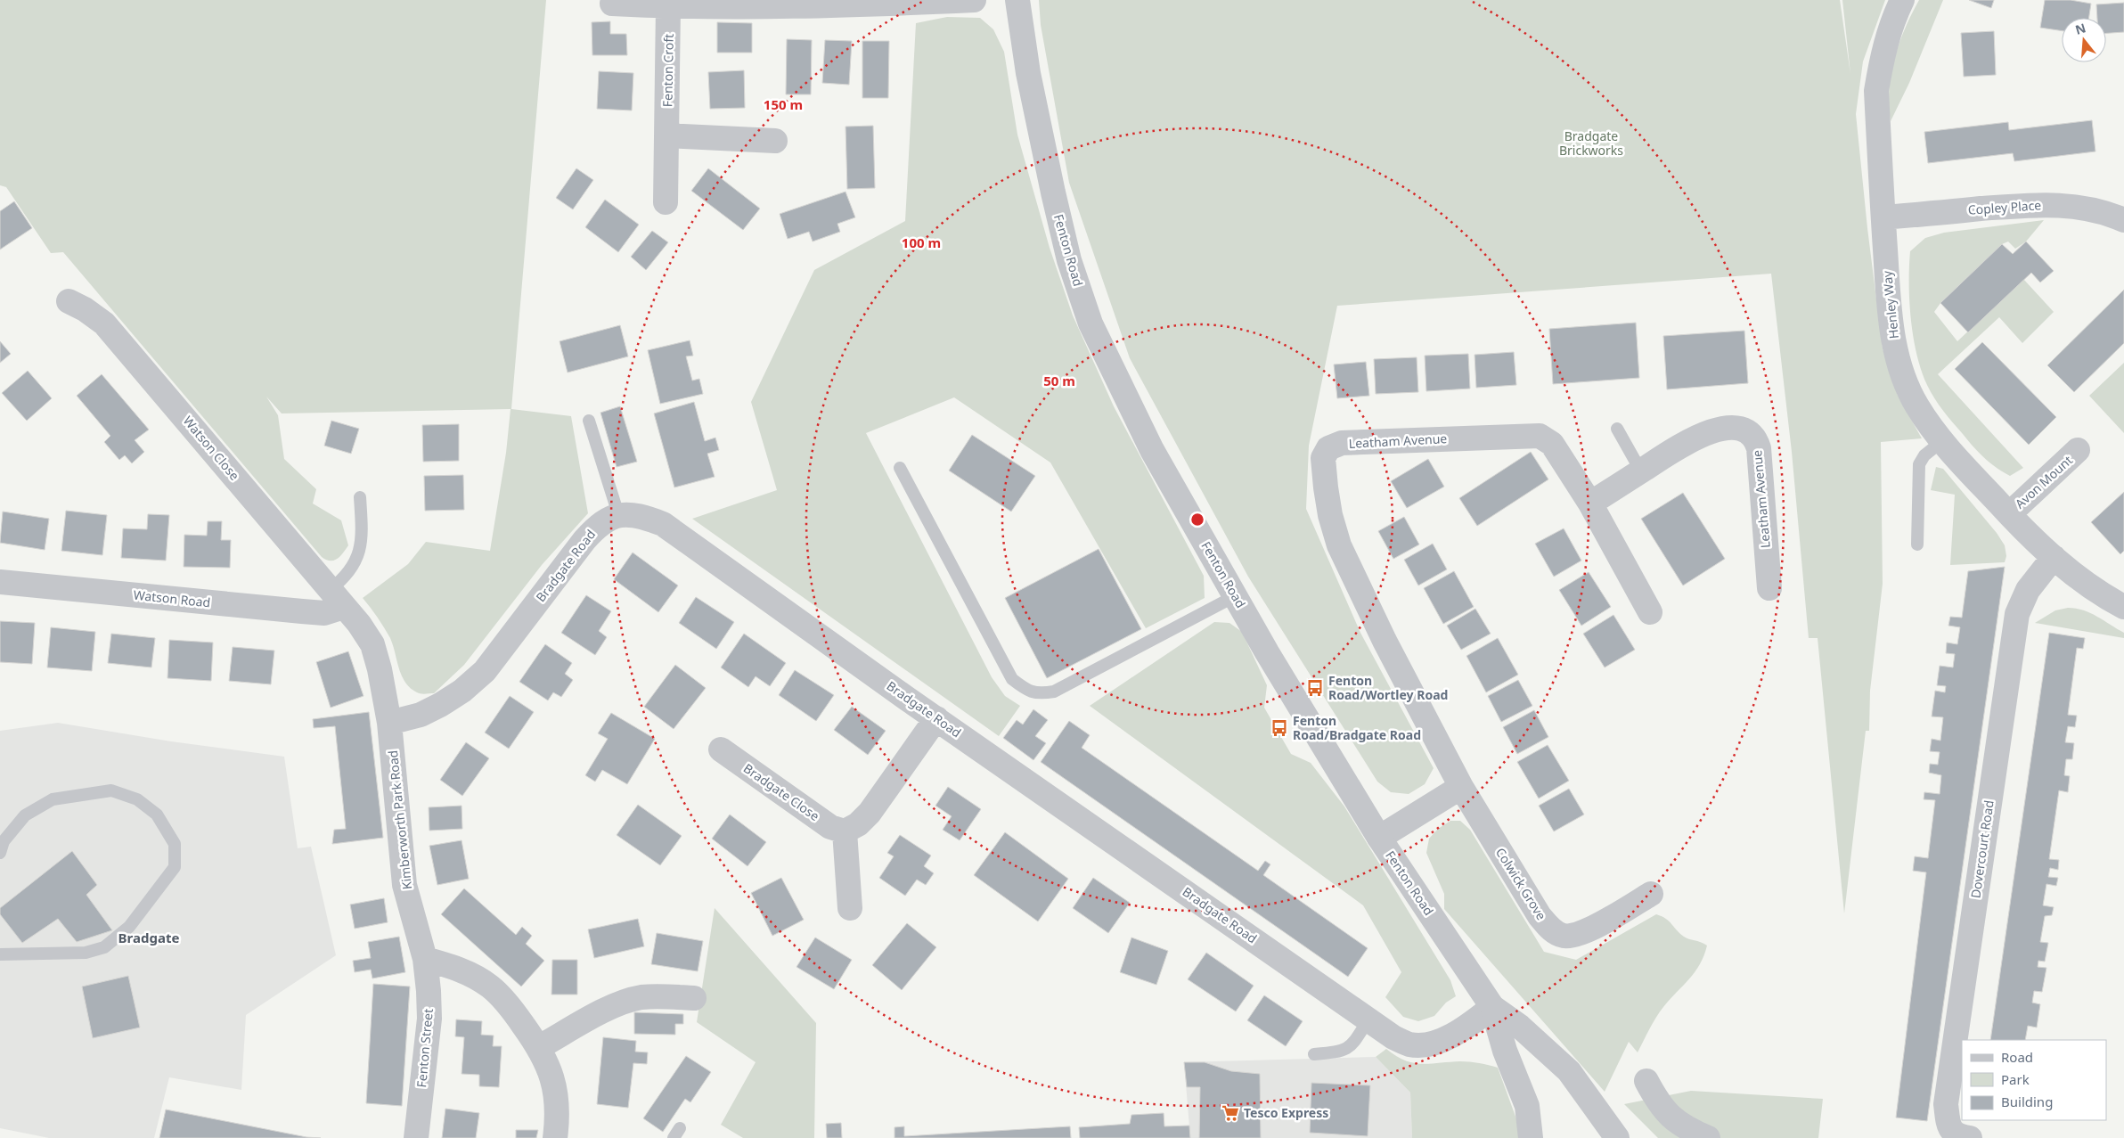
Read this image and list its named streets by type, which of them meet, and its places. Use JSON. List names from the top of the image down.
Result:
{
  "streets": {
    "street": [
      "Fenton Croft",
      "Copley Place",
      "Fenton Road",
      "Henley Way",
      "Leatham Avenue",
      "Watson Close",
      "Avon Mount",
      "Bradgate Road",
      "Watson Road",
      "Bradgate Close",
      "Kimberworth Park Road",
      "Dovercourt Road",
      "Colwick Grove",
      "Fenton Street"
    ]
  },
  "crossings": [
    ["Copley Place", "Henley Way"],
    ["Fenton Road", "Bradgate Road"],
    ["Henley Way", "Avon Mount"],
    ["Henley Way", "Dovercourt Road"],
    ["Leatham Avenue", "Colwick Grove"],
    ["Watson Close", "Watson Road"],
    ["Watson Close", "Kimberworth Park Road"],
    ["Bradgate Road", "Kimberworth Park Road"],
    ["Watson Road", "Kimberworth Park Road"],
    ["Kimberworth Park Road", "Fenton Street"]
  ],
  "districts": ["Bradgate"],
  "parks": ["Bradgate Brickworks"],
  "places": {
    "bus stop": ["Fenton Road/Wortley Road", "Fenton Road/Bradgate Road"],
    "supermarket": ["Tesco Express"]
  },
  "legend": ["Road", "Park", "Building"],
  "north": "top",
  "rings": ["150 m", "100 m", "50 m"]
}
